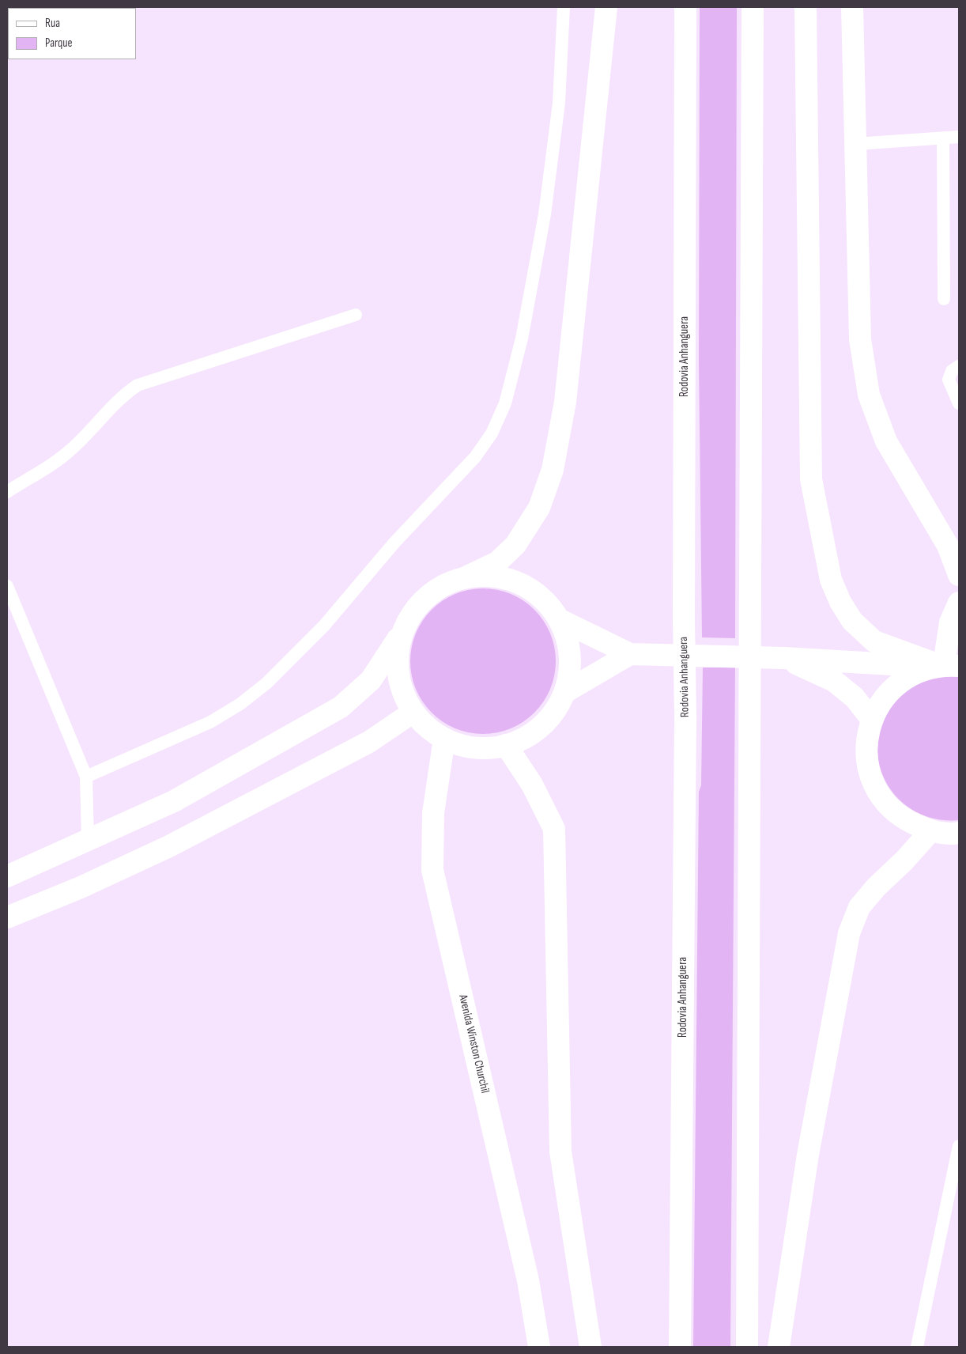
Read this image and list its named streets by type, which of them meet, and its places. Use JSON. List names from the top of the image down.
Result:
{
  "streets": {
    "main road": ["Rodovia Anhanguera", "Avenida Winston Churchil"]
  },
  "legend": ["Rua", "Parque"]
}
